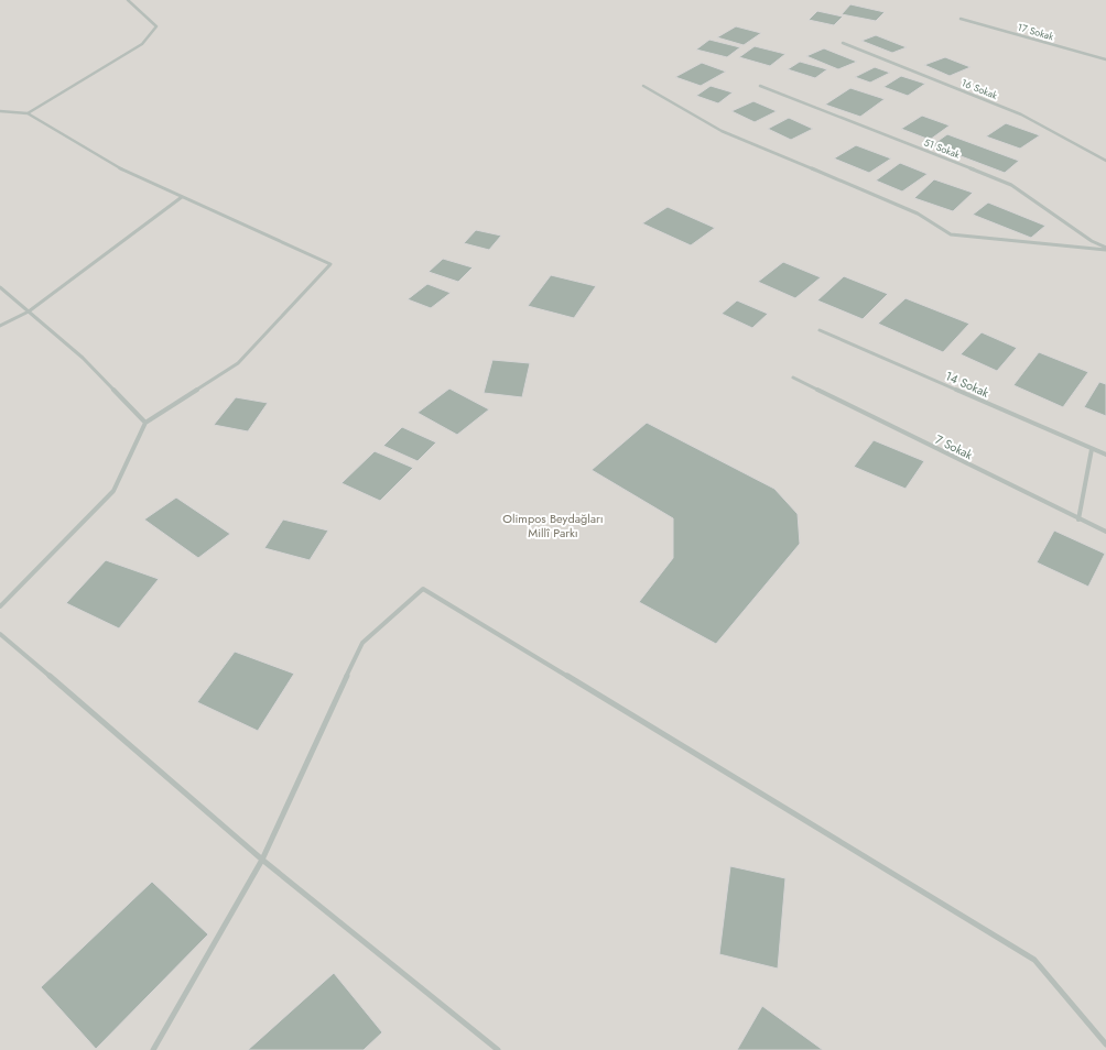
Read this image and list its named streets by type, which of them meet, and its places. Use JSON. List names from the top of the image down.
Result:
{
  "streets": {
    "street": [
      "17 Sokak",
      "16 Sokak",
      "51 Sokak",
      "14 Sokak",
      "7 Sokak"
    ]
  },
  "parks": ["Olimpos Beydağları Millî Parkı"]
}
